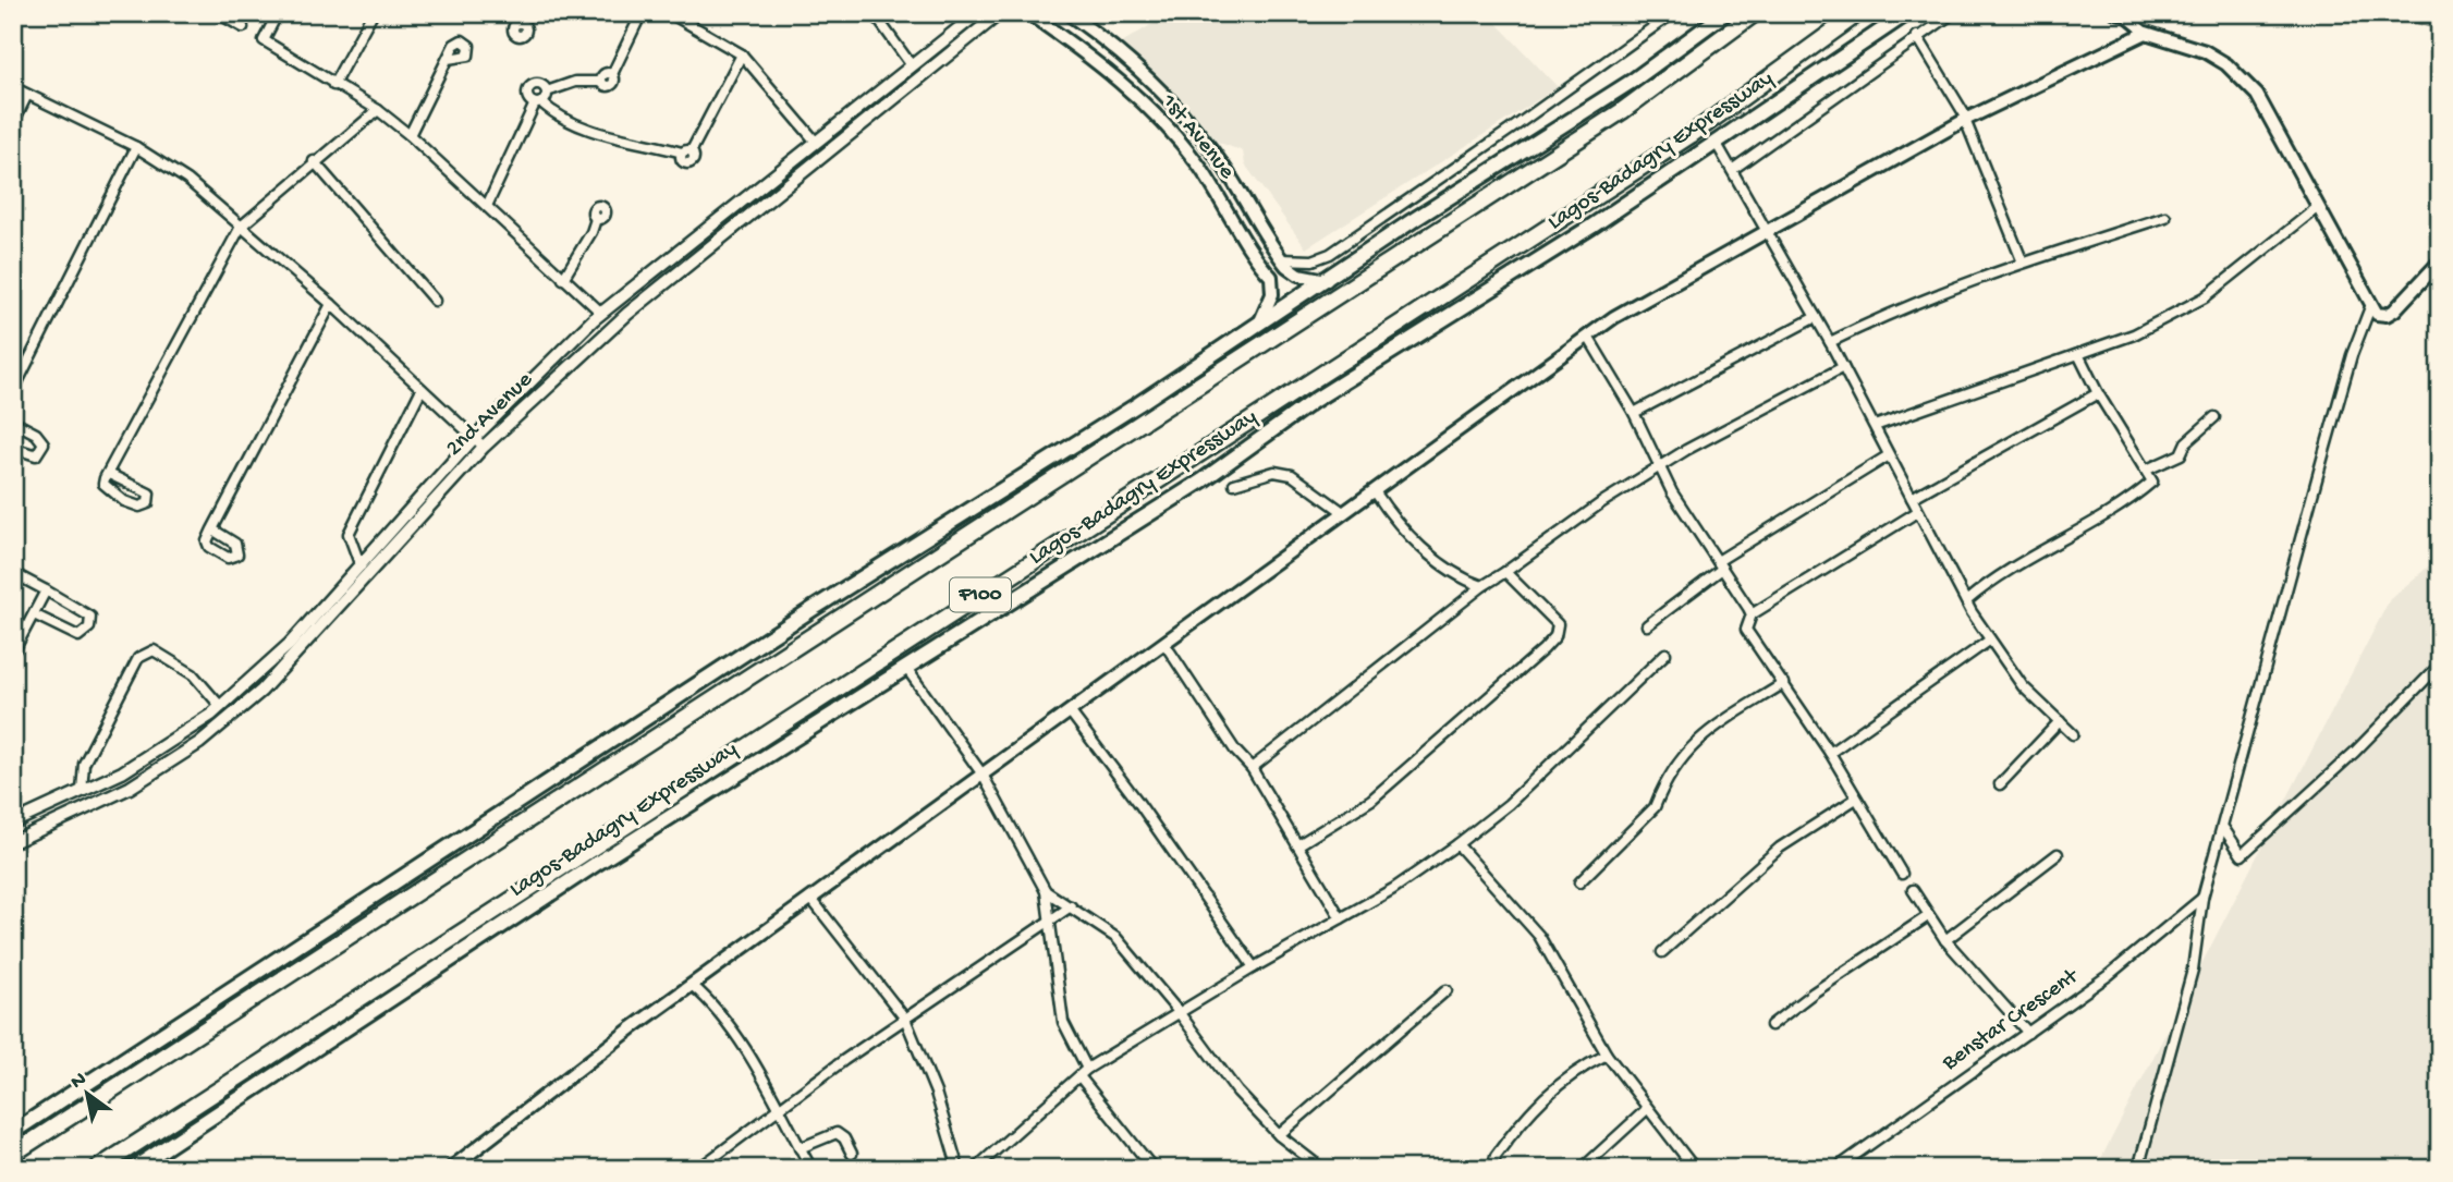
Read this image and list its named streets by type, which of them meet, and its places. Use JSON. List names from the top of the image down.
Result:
{
  "streets": {
    "highway": ["Lagos-Badagry Expressway", "F100"],
    "main road": ["1st Avenue"],
    "street": ["2nd Avenue", "Benstar Crescent"]
  },
  "north": "top left"
}
